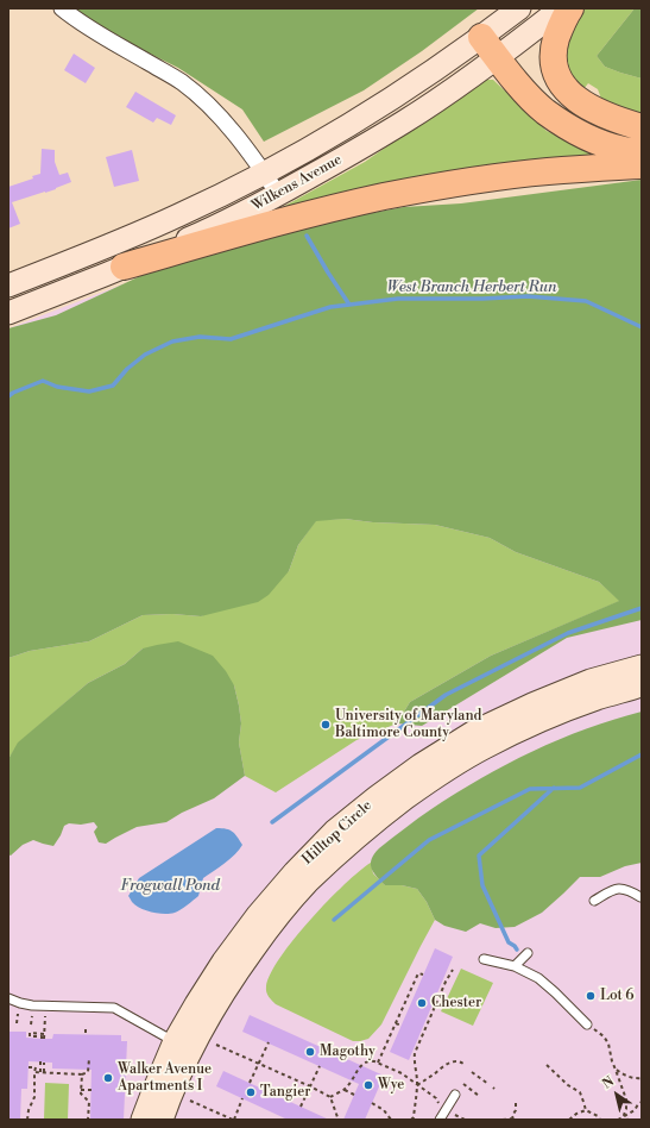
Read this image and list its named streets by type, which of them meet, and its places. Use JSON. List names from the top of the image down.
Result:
{
  "streets": {
    "street": ["Wilkens Avenue", "Hilltop Circle"]
  },
  "water": ["West Branch Herbert Run", "Frogwall Pond"],
  "places": [
    "University of Maryland Baltimore County",
    "Lot 6",
    "Chester",
    "Magothy",
    "Walker Avenue Apartments I",
    "Wye",
    "Tangier"
  ],
  "north": "top left"
}
